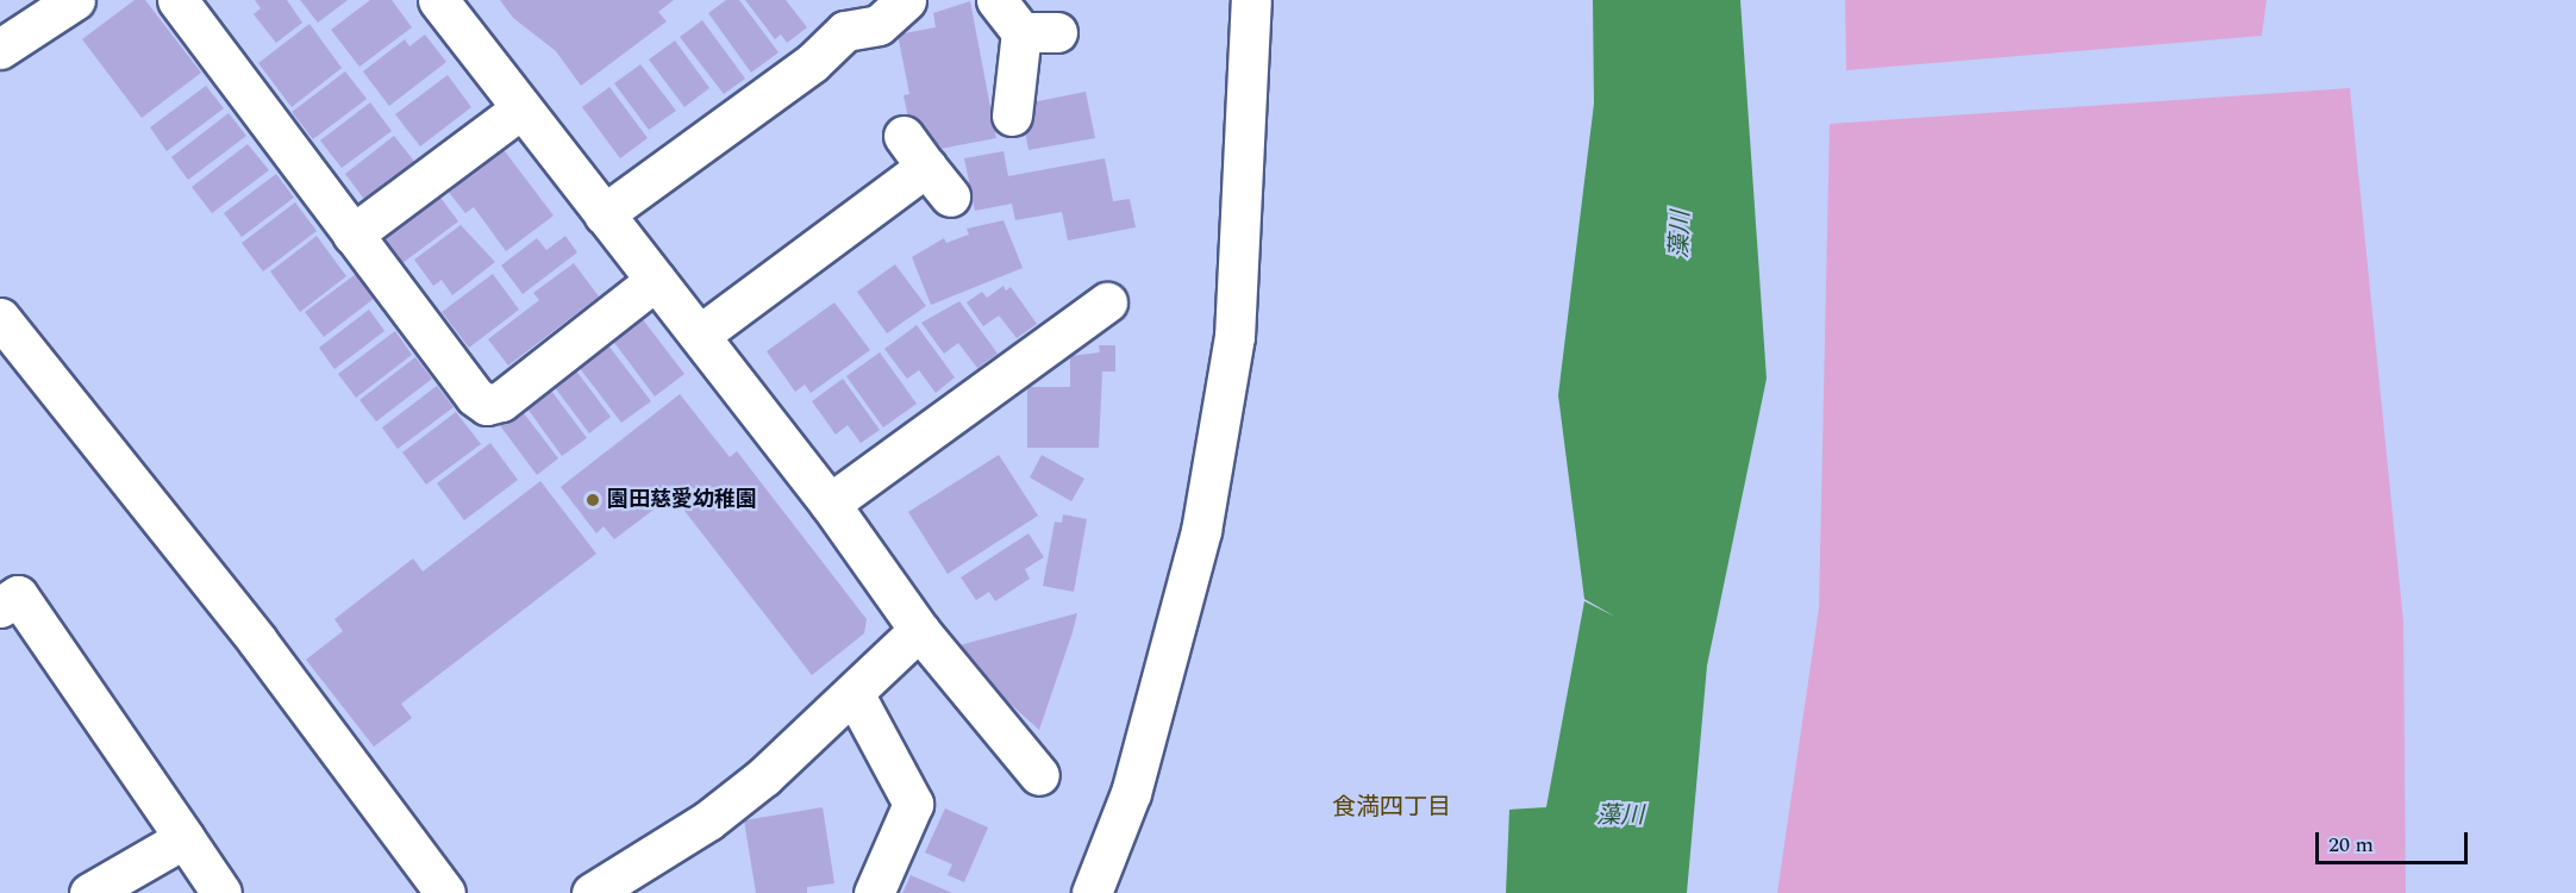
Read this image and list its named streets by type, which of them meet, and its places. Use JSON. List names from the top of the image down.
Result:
{
  "districts": ["食満四丁目"],
  "water": ["藻川"],
  "places": ["園田慈愛幼稚園"],
  "scale_bar": "20 m"
}
